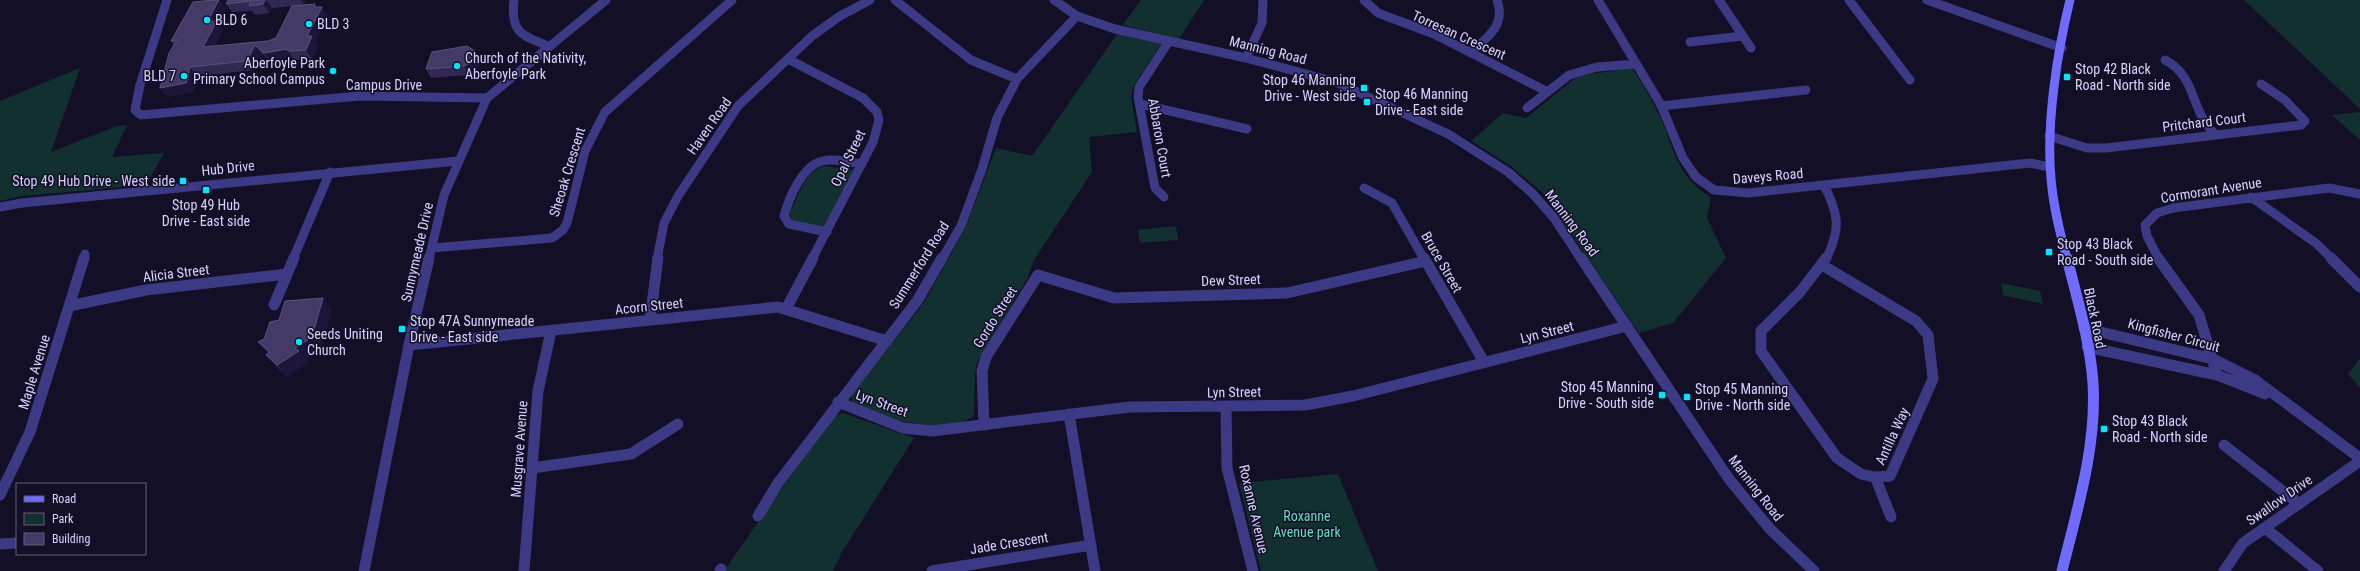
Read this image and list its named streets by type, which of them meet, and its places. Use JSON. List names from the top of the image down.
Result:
{
  "streets": {
    "main road": ["Black Road"],
    "street": [
      "Torresan Crescent",
      "Manning Road",
      "Campus Drive",
      "Pritchard Court",
      "Haven Road",
      "Abbaron Court",
      "Opal Street",
      "Hub Drive",
      "Sheoak Crescent",
      "Daveys Road",
      "Cormorant Avenue",
      "Sunnymeade Drive",
      "Bruce Street",
      "Summerford Road",
      "Alicia Street",
      "Dew Street",
      "Acorn Street",
      "Gordo Street",
      "Lyn Street",
      "Kingfisher Circuit",
      "Maple Avenue",
      "Antilla Way",
      "Musgrave Avenue",
      "Swallow Drive",
      "Roxanne Avenue",
      "Jade Crescent"
    ]
  },
  "crossings": [
    ["Manning Road", "Abbaron Court"],
    ["Manning Road", "Summerford Road"],
    ["Manning Road", "Lyn Street"],
    ["Campus Drive", "Sunnymeade Drive"],
    ["Pritchard Court", "Black Road"],
    ["Haven Road", "Opal Street"],
    ["Haven Road", "Acorn Street"],
    ["Opal Street", "Acorn Street"],
    ["Hub Drive", "Sunnymeade Drive"],
    ["Sheoak Crescent", "Sunnymeade Drive"],
    ["Daveys Road", "Black Road"],
    ["Daveys Road", "Antilla Way"],
    ["Cormorant Avenue", "Kingfisher Circuit"],
    ["Sunnymeade Drive", "Acorn Street"],
    ["Bruce Street", "Dew Street"],
    ["Bruce Street", "Lyn Street"],
    ["Summerford Road", "Acorn Street"],
    ["Summerford Road", "Lyn Street"],
    ["Alicia Street", "Maple Avenue"],
    ["Dew Street", "Gordo Street"],
    ["Acorn Street", "Musgrave Avenue"],
    ["Gordo Street", "Lyn Street"],
    ["Black Road", "Kingfisher Circuit"],
    ["Lyn Street", "Roxanne Avenue"]
  ],
  "parks": ["Roxanne Avenue park"],
  "places": {
    "other": [
      "BLD 6",
      "BLD 3",
      "Church of the Nativity, Aberfoyle Park",
      "Aberfoyle Park Primary School Campus",
      "BLD 7",
      "Seeds Uniting Church"
    ],
    "transit": [
      "Stop 42 Black Road - North side",
      "Stop 46 Manning Drive - West side",
      "Stop 46 Manning Drive - East side",
      "Stop 49 Hub Drive - West side",
      "Stop 49 Hub Drive - East side",
      "Stop 43 Black Road - South side",
      "Stop 47A Sunnymeade Drive - East side",
      "Stop 45 Manning Drive - South side",
      "Stop 45 Manning Drive - North side",
      "Stop 43 Black Road - North side"
    ]
  },
  "legend": ["Road", "Park", "Building"]
}
